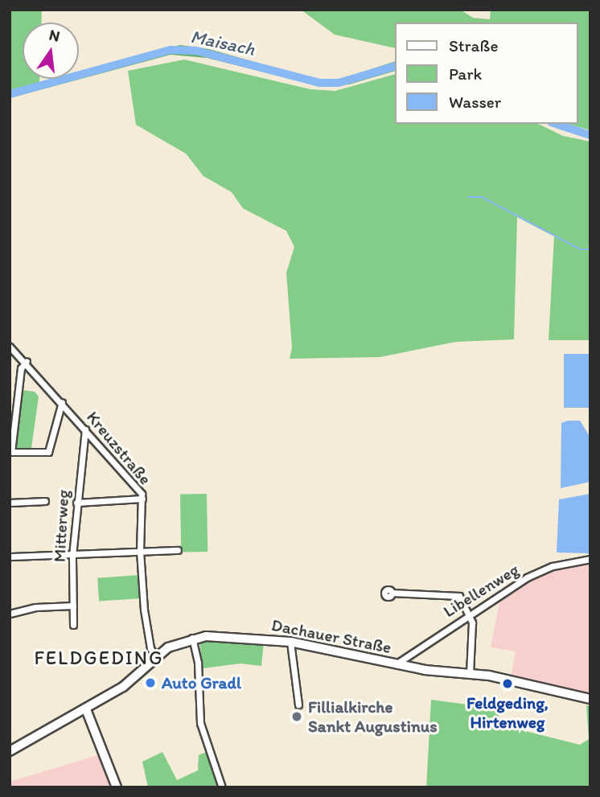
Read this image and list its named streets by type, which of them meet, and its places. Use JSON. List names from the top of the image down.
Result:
{
  "streets": {
    "street": [
      "Kreuzstraße",
      "Mitterweg",
      "Libellenweg",
      "Dachauer Straße"
    ]
  },
  "crossings": [
    ["Kreuzstraße", "Mitterweg"],
    ["Kreuzstraße", "Dachauer Straße"],
    ["Libellenweg", "Dachauer Straße"]
  ],
  "districts": ["FELDGEDING"],
  "water": ["Maisach"],
  "places": ["Auto Gradl", "Feldgeding, Hirtenweg", "Fillialkirche Sankt Augustinus"],
  "legend": ["Straße", "Park", "Wasser"],
  "north": "top"
}
